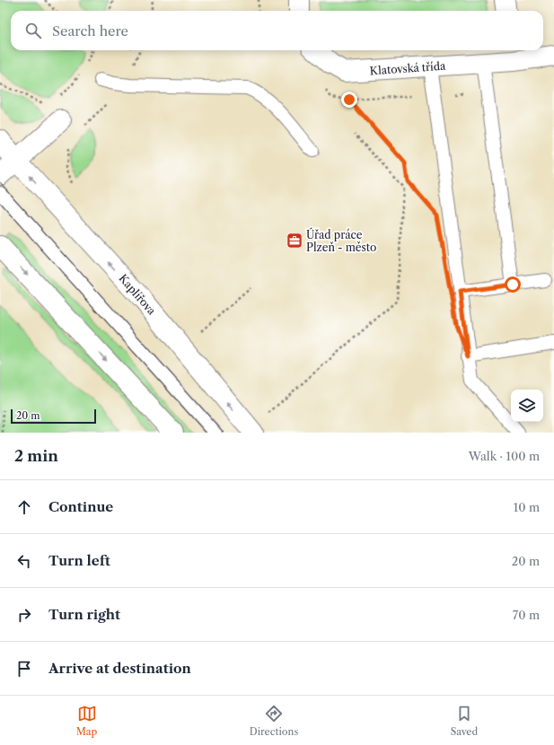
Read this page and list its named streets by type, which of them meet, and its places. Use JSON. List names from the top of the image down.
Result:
{
  "streets": {
    "street": ["Klatovská třída", "Kaplířova"]
  },
  "places": {
    "office": ["Úřad práce Plzeň - město"]
  },
  "scale_bar": "20 m",
  "page": {
    "search": "Search here",
    "scale": "20 m",
    "heading": ["2 min", "Walk · 100 m"],
    "list": [
      ["Continue", "10 m"],
      ["Turn left", "20 m"],
      ["Turn right", "70 m"],
      "Arrive at destination"
    ],
    "nav": ["Map", "Directions", "Saved"]
  }
}
